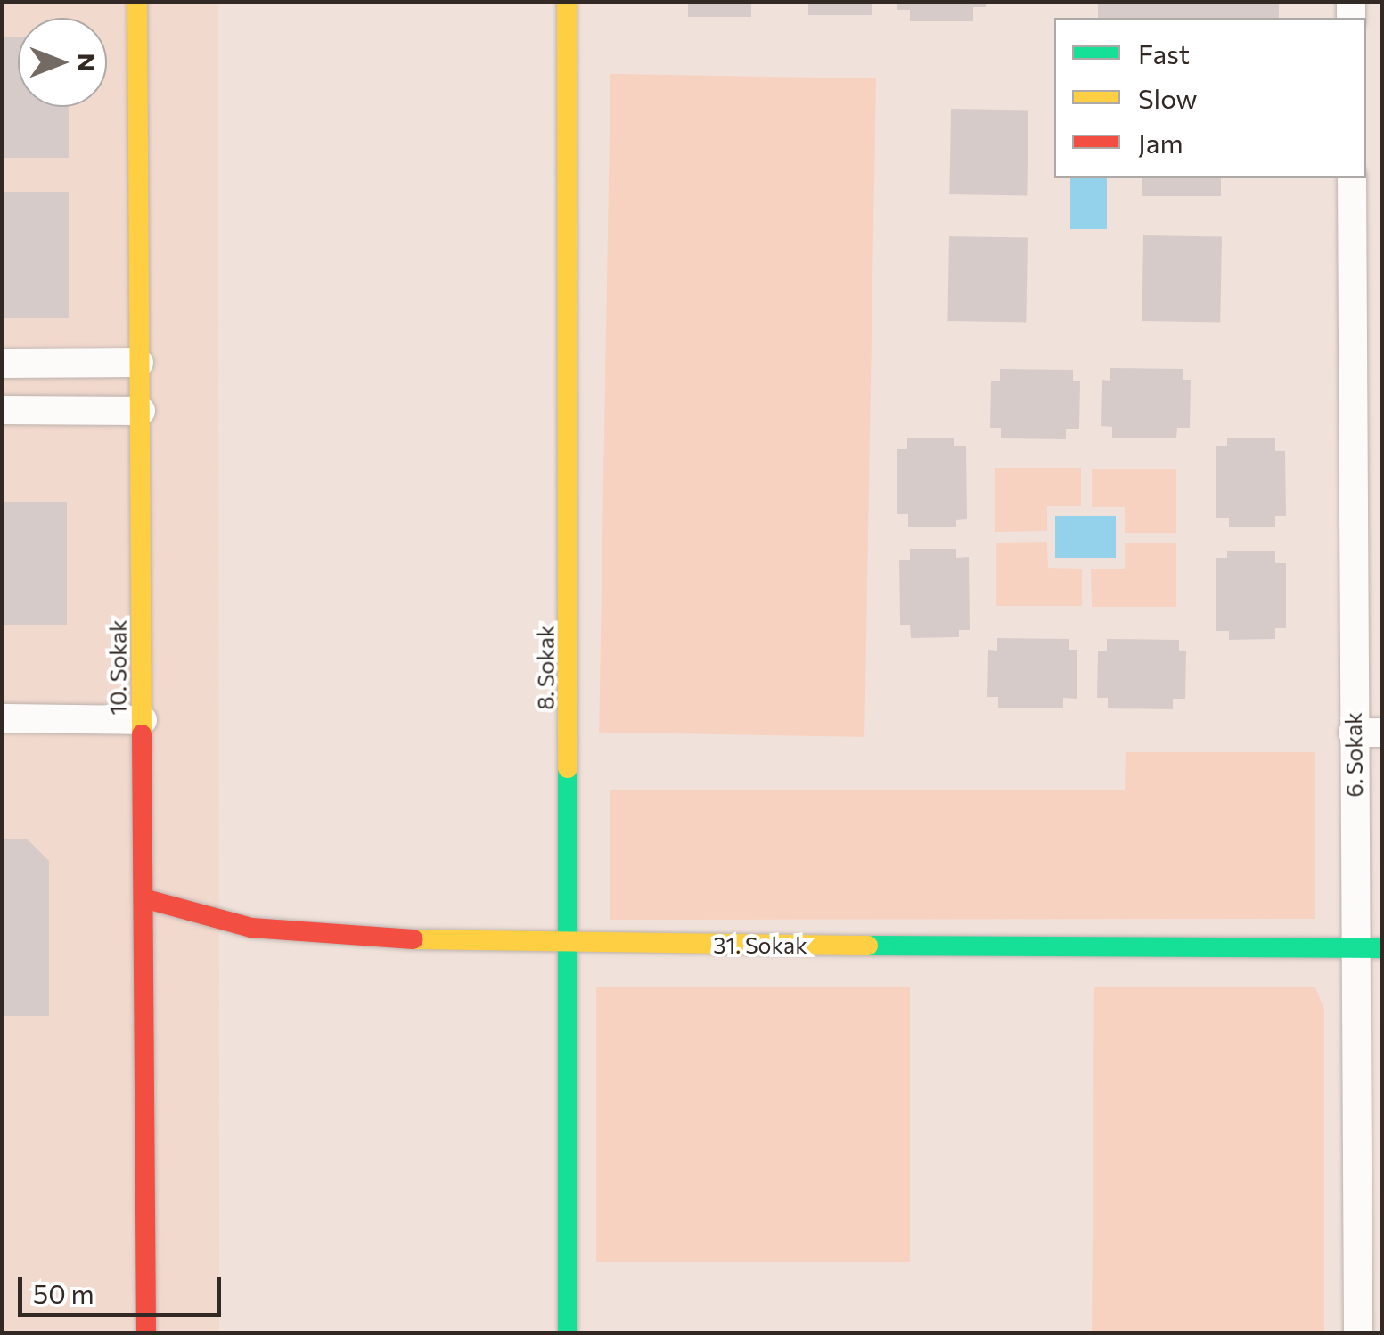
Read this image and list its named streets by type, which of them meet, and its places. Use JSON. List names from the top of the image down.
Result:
{
  "streets": {
    "street": [
      "10. Sokak",
      "8. Sokak",
      "6. Sokak",
      "31. Sokak"
    ]
  },
  "crossings": [
    ["10. Sokak", "31. Sokak"],
    ["8. Sokak", "31. Sokak"],
    ["6. Sokak", "31. Sokak"]
  ],
  "legend": ["Fast", "Slow", "Jam"],
  "scale_bar": "50 m",
  "north": "right"
}
